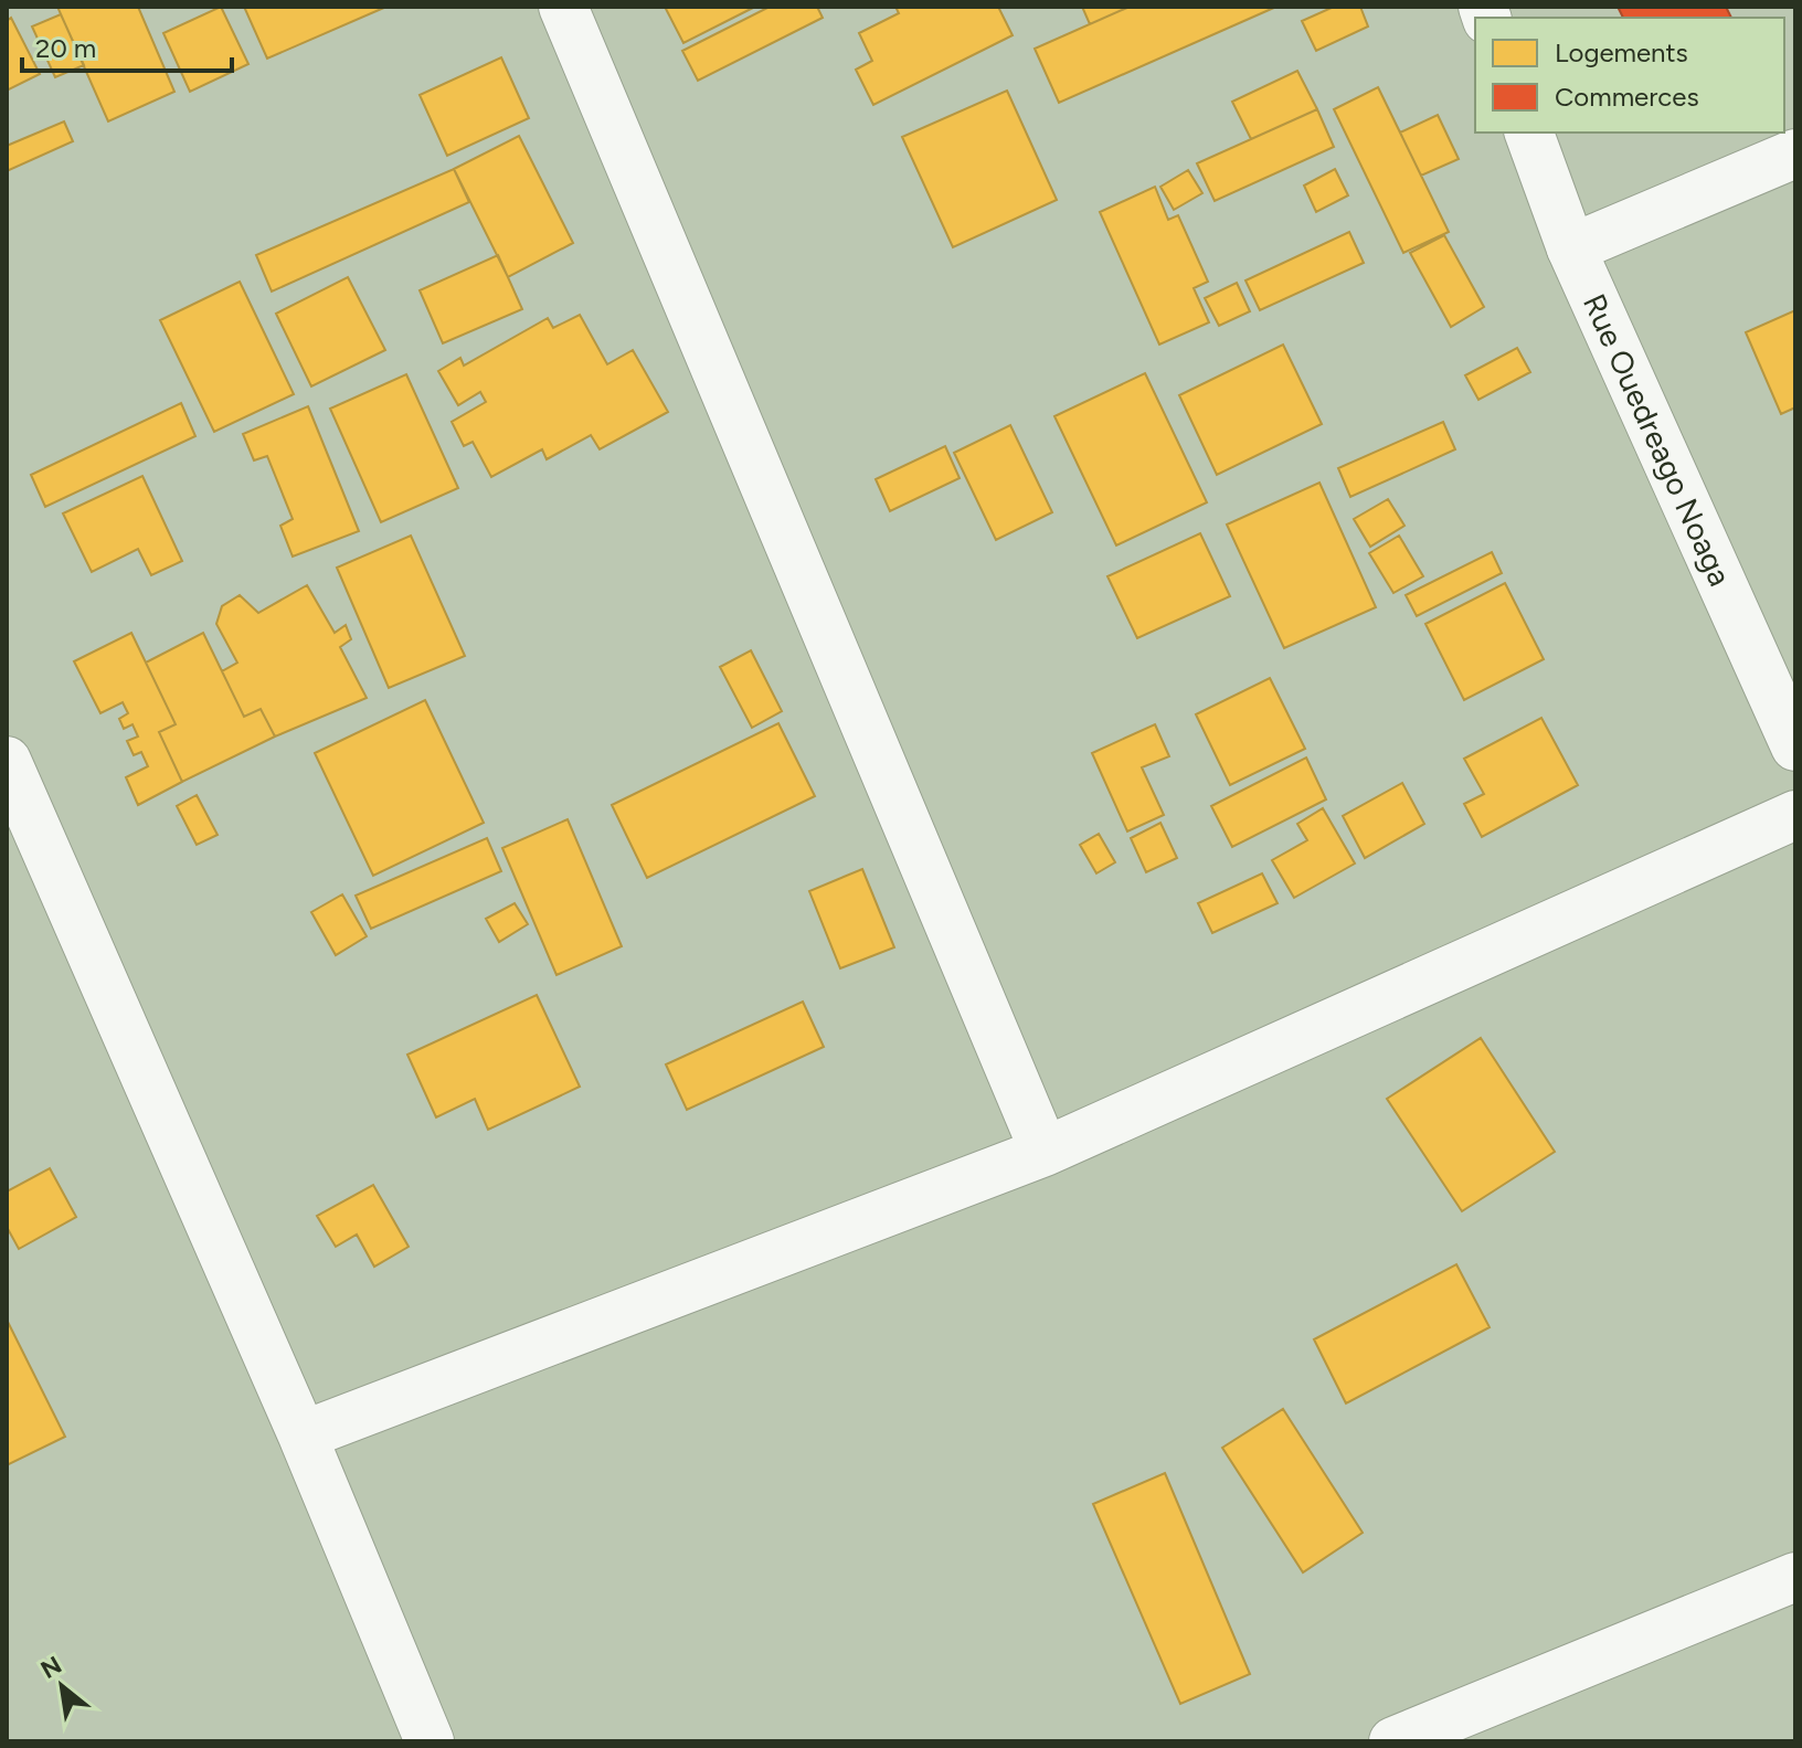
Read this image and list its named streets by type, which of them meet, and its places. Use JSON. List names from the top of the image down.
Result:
{
  "streets": {
    "street": ["Rue Ouedreago Noaga"]
  },
  "legend": ["Logements", "Commerces"],
  "scale_bar": "20 m",
  "north": "top left"
}
